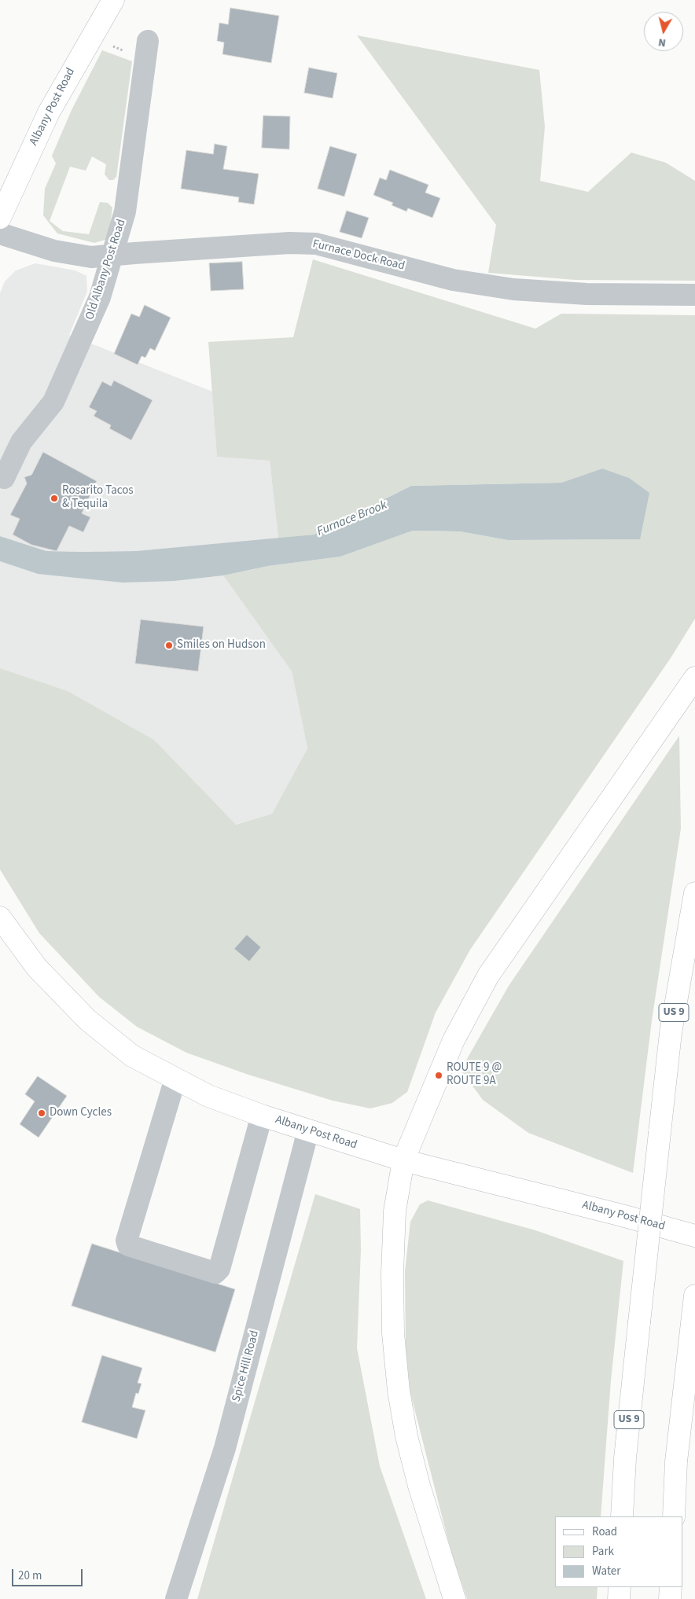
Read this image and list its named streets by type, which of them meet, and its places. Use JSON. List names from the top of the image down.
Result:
{
  "streets": {
    "main road": ["Albany Post Road", "US 9"],
    "street": ["Furnace Dock Road", "Old Albany Post Road", "Spice Hill Road"]
  },
  "crossings": [
    ["Albany Post Road", "Spice Hill Road"],
    ["Furnace Dock Road", "Old Albany Post Road"]
  ],
  "water": ["Furnace Brook"],
  "places": [
    "Rosarito Tacos & Tequila",
    "Smiles on Hudson",
    "ROUTE 9 @ ROUTE 9A",
    "Down Cycles"
  ],
  "legend": ["Road", "Park", "Water"],
  "scale_bar": "20 m",
  "north": "bottom"
}
